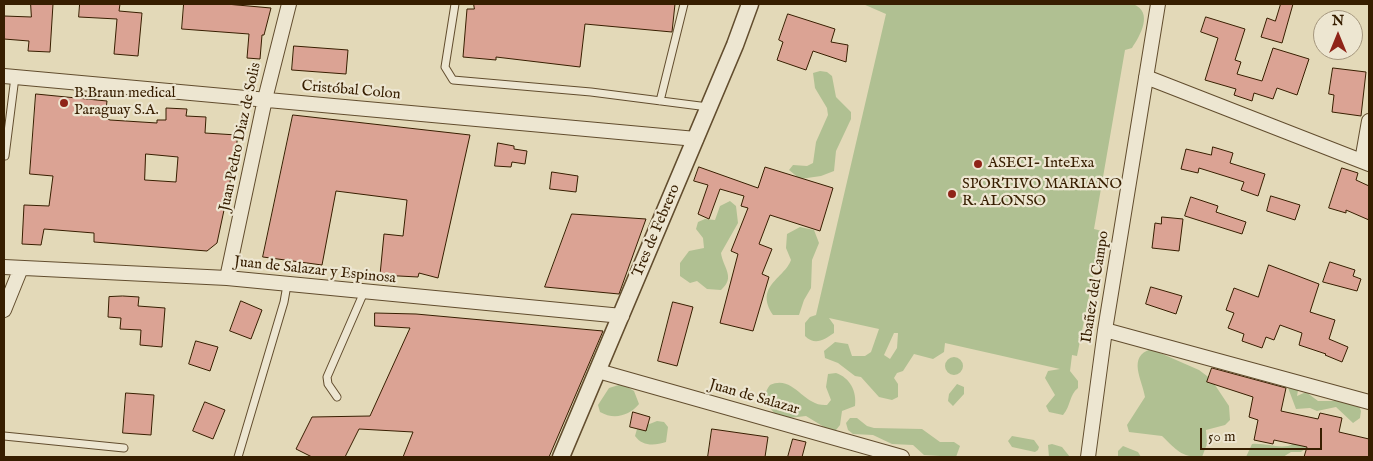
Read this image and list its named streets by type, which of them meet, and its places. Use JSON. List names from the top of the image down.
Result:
{
  "streets": {
    "street": [
      "Cristóbal Colon",
      "Juan Pedro Diaz de Solis",
      "Tres de Febrero",
      "Juan de Salazar y Espinosa",
      "Ibañez del Campo",
      "Juan de Salazar"
    ]
  },
  "crossings": [
    ["Cristóbal Colon", "Juan Pedro Diaz de Solis"],
    ["Cristóbal Colon", "Tres de Febrero"],
    ["Juan Pedro Diaz de Solis", "Juan de Salazar y Espinosa"],
    ["Tres de Febrero", "Juan de Salazar y Espinosa"],
    ["Tres de Febrero", "Juan de Salazar"]
  ],
  "places": ["B.Braun medical Paraguay S.A.", "ASECI- InteExa", "SPORTIVO MARIANO R. ALONSO"],
  "scale_bar": "50 m",
  "north": "top"
}
